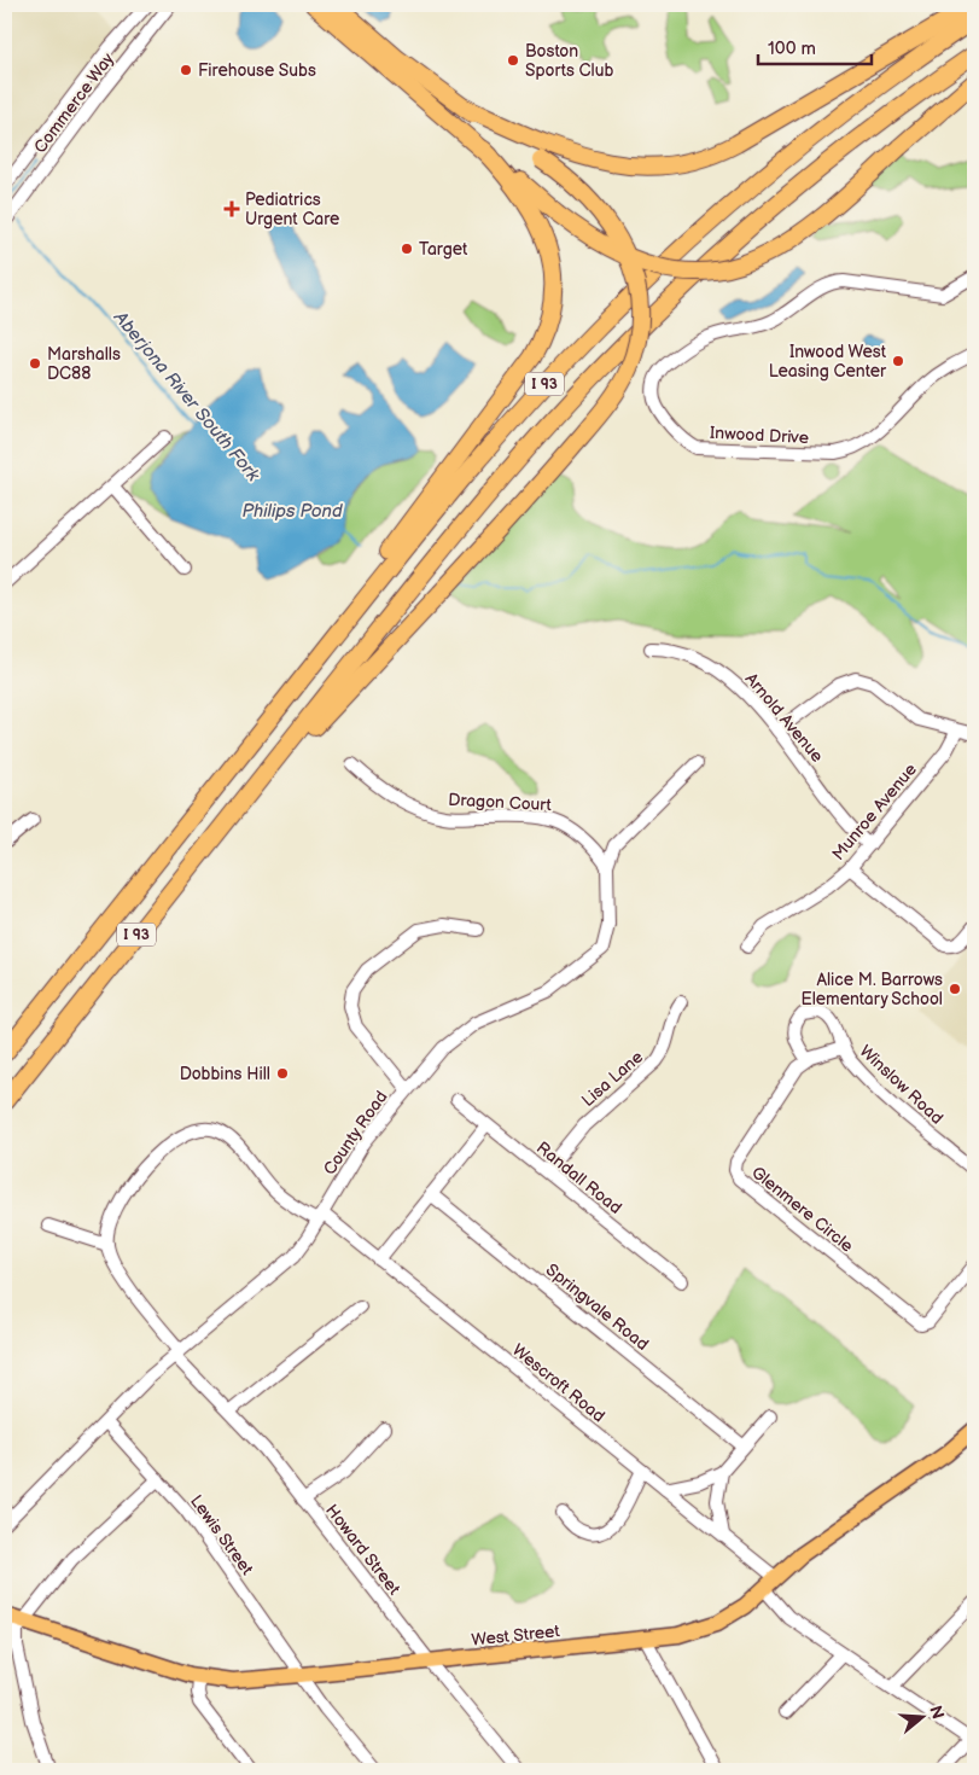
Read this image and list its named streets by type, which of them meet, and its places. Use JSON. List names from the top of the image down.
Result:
{
  "streets": {
    "highway": ["I 93"],
    "main road": ["West Street"],
    "street": [
      "Commerce Way",
      "Inwood Drive",
      "Arnold Avenue",
      "Dragon Court",
      "Munroe Avenue",
      "Lisa Lane",
      "Winslow Road",
      "County Road",
      "Randall Road",
      "Glenmere Circle",
      "Springvale Road",
      "Wescroft Road",
      "Lewis Street",
      "Howard Street"
    ]
  },
  "crossings": [
    ["Arnold Avenue", "Munroe Avenue"],
    ["Dragon Court", "County Road"],
    ["Lisa Lane", "Randall Road"],
    ["Winslow Road", "Glenmere Circle"],
    ["County Road", "Wescroft Road"],
    ["County Road", "Lewis Street"],
    ["County Road", "Howard Street"],
    ["Wescroft Road", "Howard Street"],
    ["Wescroft Road", "West Street"],
    ["Lewis Street", "West Street"],
    ["Howard Street", "West Street"]
  ],
  "water": ["Aberjona River South Fork", "Philips Pond"],
  "places": {
    "other": [
      "Boston Sports Club",
      "Firehouse Subs",
      "Target",
      "Inwood West Leasing Center",
      "Marshalls DC88",
      "Alice M. Barrows Elementary School",
      "Dobbins Hill"
    ],
    "health": ["Pediatrics Urgent Care"]
  },
  "scale_bar": "100 m",
  "north": "right"
}
